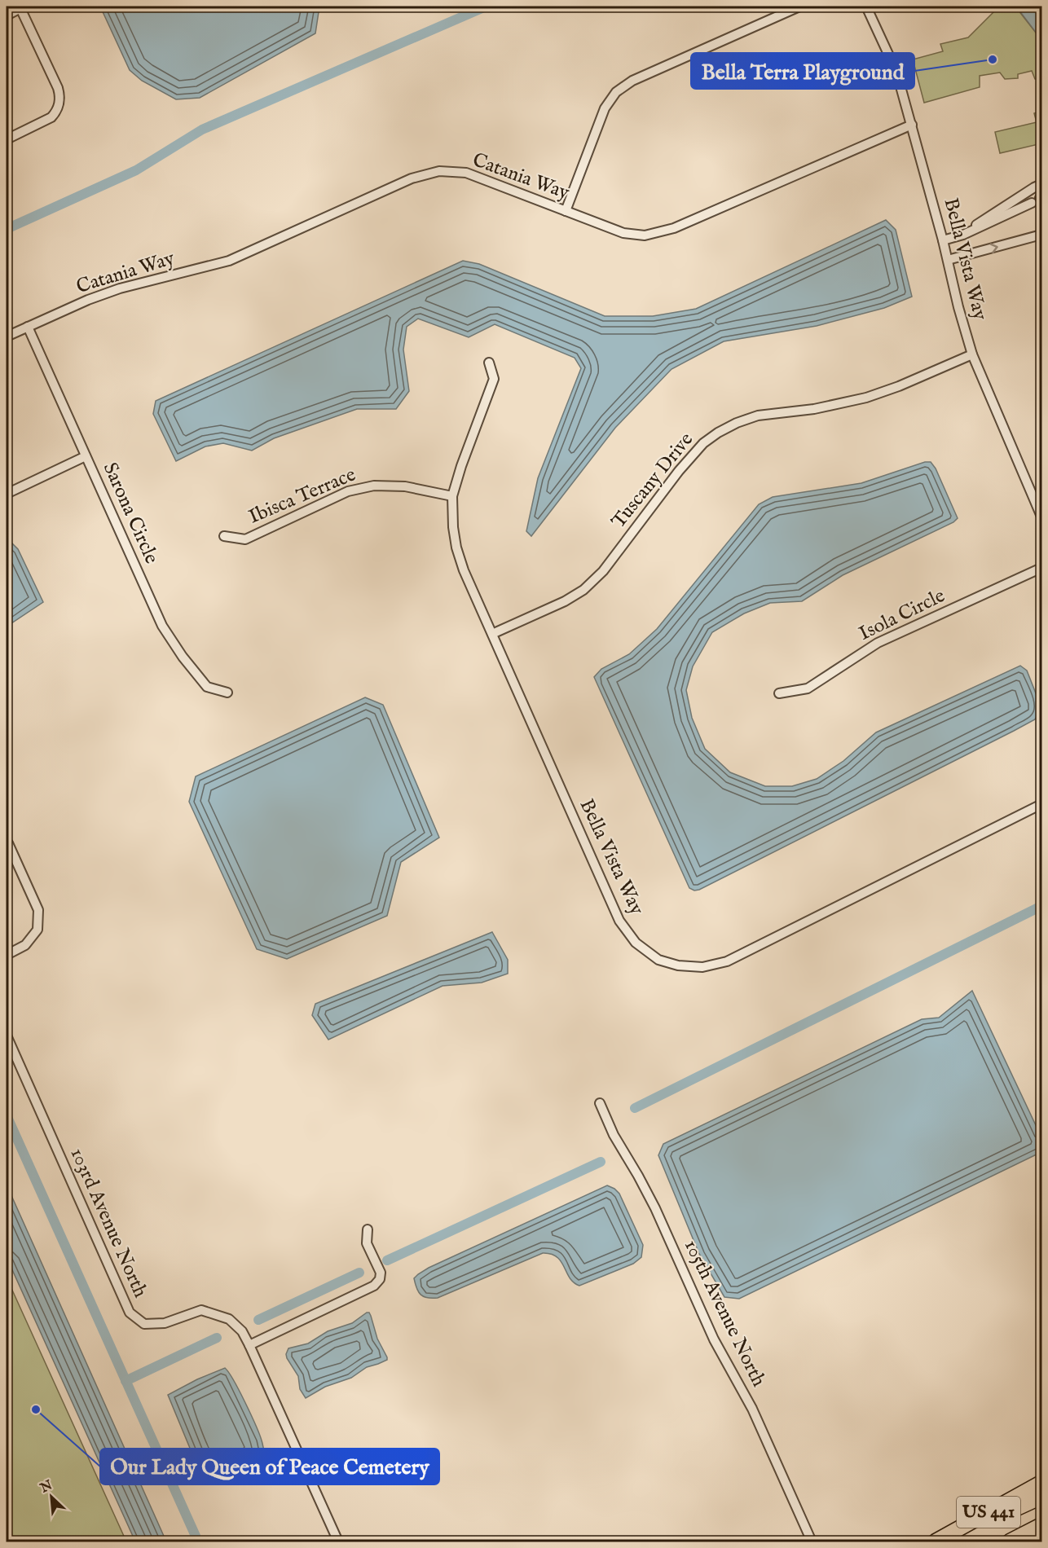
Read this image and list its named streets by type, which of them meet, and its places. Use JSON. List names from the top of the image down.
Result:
{
  "streets": {
    "highway": ["US 441"],
    "street": [
      "Catania Way",
      "Bella Vista Way",
      "Tuscany Drive",
      "Ibisca Terrace",
      "Sarona Circle",
      "Isola Circle",
      "103rd Avenue North",
      "105th Avenue North"
    ]
  },
  "crossings": [
    ["Catania Way", "Bella Vista Way"],
    ["Catania Way", "Sarona Circle"],
    ["Bella Vista Way", "Tuscany Drive"],
    ["Bella Vista Way", "Ibisca Terrace"]
  ],
  "places": ["Bella Terra Playground", "Our Lady Queen of Peace Cemetery"],
  "north": "top left"
}
